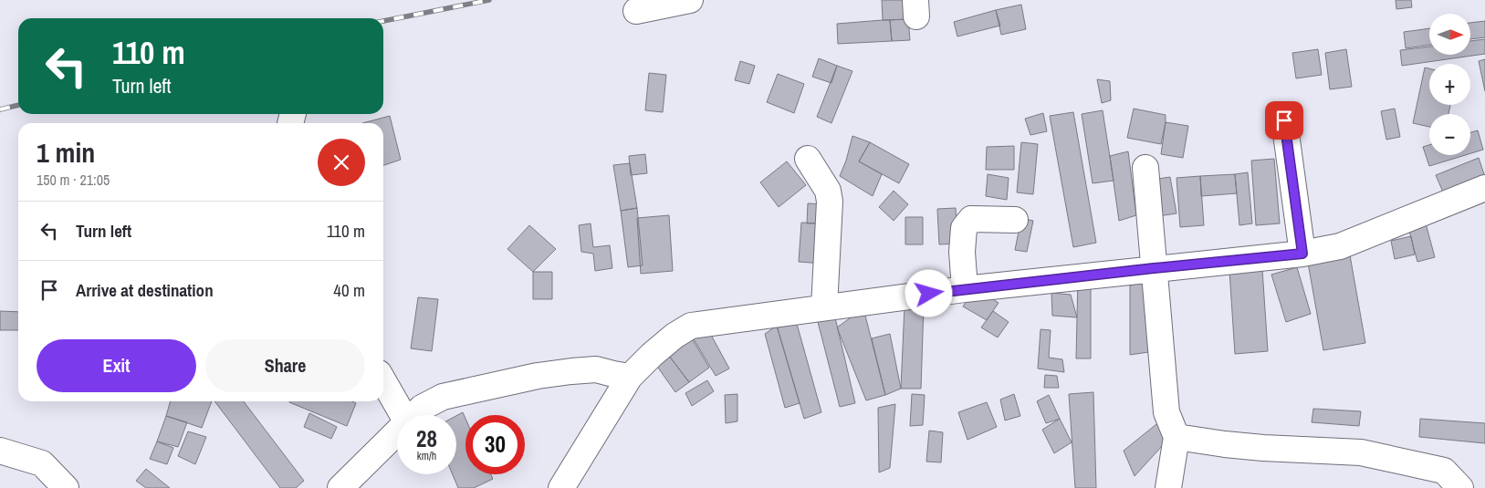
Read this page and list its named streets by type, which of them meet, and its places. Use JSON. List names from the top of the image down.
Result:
{
  "north": "right",
  "page": {
    "map_buttons": ["+", "−"],
    "turn": ["110 m", "Turn left"],
    "heading": ["1 min", "150 m · 21:05"],
    "list": [
      {
        "name": "Turn left",
        "value": "110 m"
      },
      {
        "name": "Arrive at destination",
        "value": "40 m"
      }
    ],
    "buttons": ["Exit", "Share"],
    "speed": "28 km/h",
    "limit": "30"
  }
}
